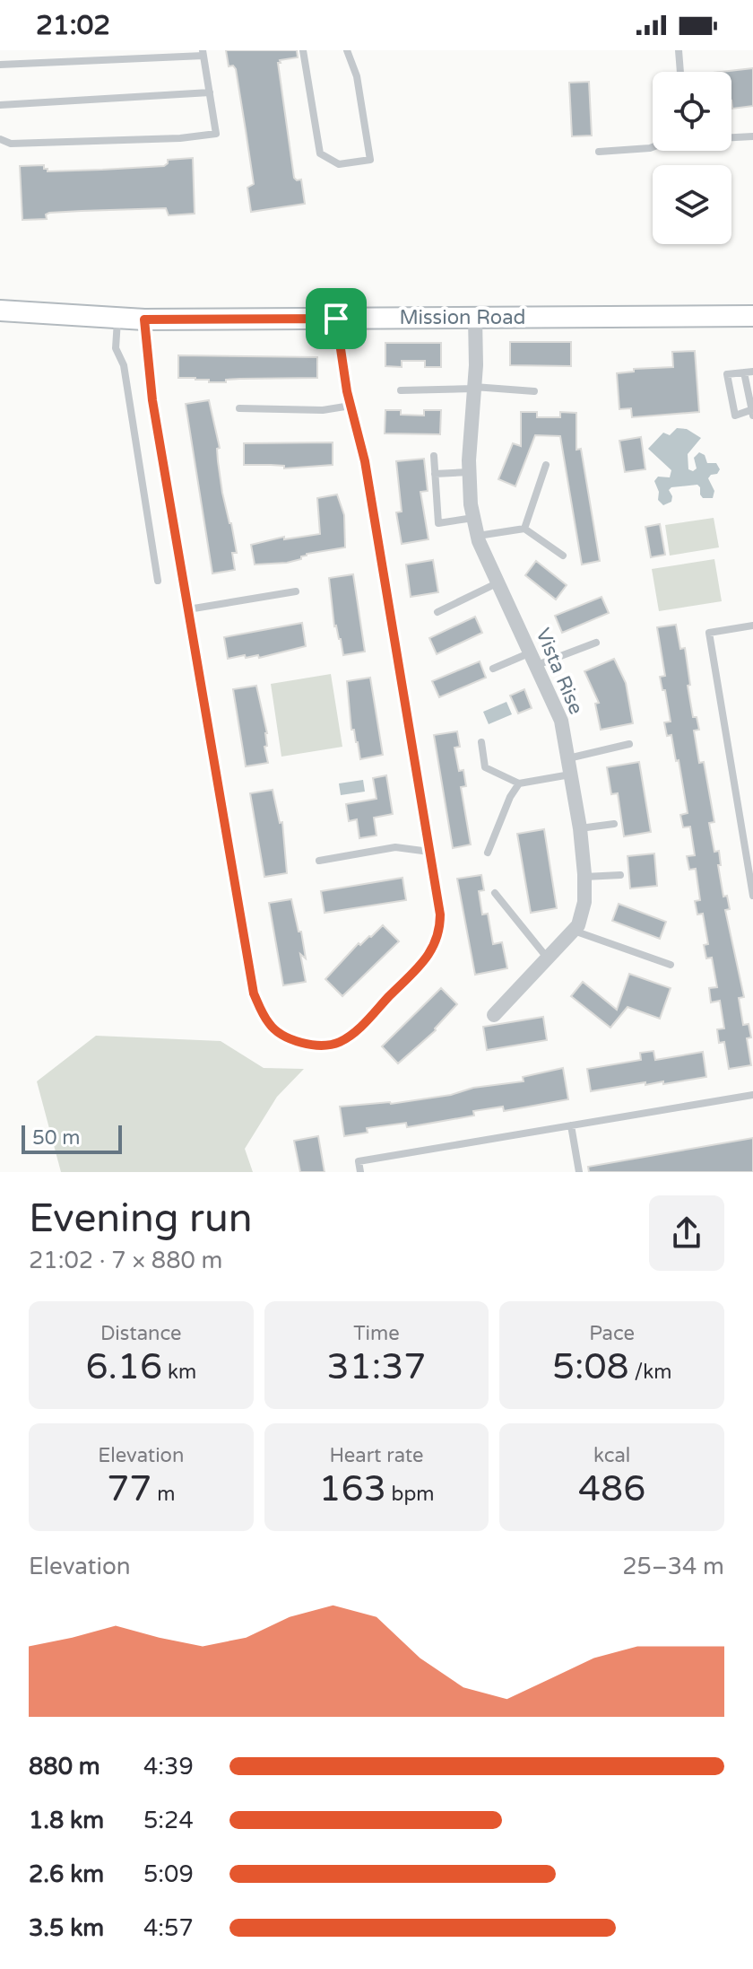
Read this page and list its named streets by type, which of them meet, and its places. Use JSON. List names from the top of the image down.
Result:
{
  "streets": {
    "street": ["Mission Road", "Vista Rise"]
  },
  "crossings": [
    ["Mission Road", "Vista Rise"]
  ],
  "scale_bar": "50 m",
  "page": {
    "status": "21:02",
    "scale": "50 m",
    "heading": ["Evening run", "21:02 · 7 × 880 m"],
    "stats": [
      ["Distance", "6.16 km"],
      ["Time", "31:37"],
      ["Pace", "5:08 /km"],
      ["Elevation", "77 m"],
      ["Heart rate", "163 bpm"],
      ["kcal", "486"]
    ],
    "chart": ["Elevation", "25–34 m"],
    "list": [
      {
        "name": "880 m",
        "note": "4:39"
      },
      {
        "name": "1.8 km",
        "note": "5:24"
      },
      {
        "name": "2.6 km",
        "note": "5:09"
      },
      {
        "name": "3.5 km",
        "note": "4:57"
      }
    ]
  }
}
